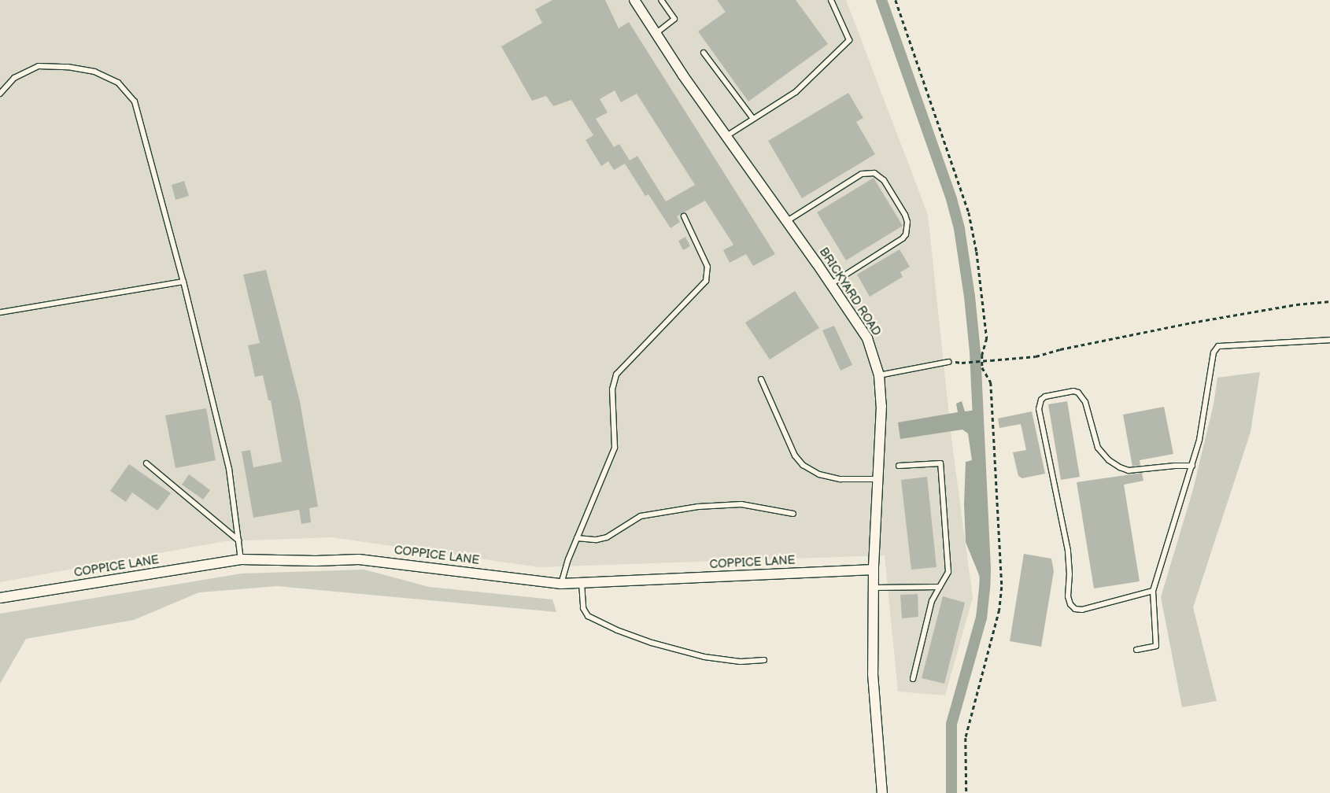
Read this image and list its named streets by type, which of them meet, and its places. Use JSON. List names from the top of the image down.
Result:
{
  "streets": {
    "street": ["BRICKYARD ROAD", "COPPICE LANE"]
  },
  "crossings": [
    ["BRICKYARD ROAD", "COPPICE LANE"]
  ]
}
